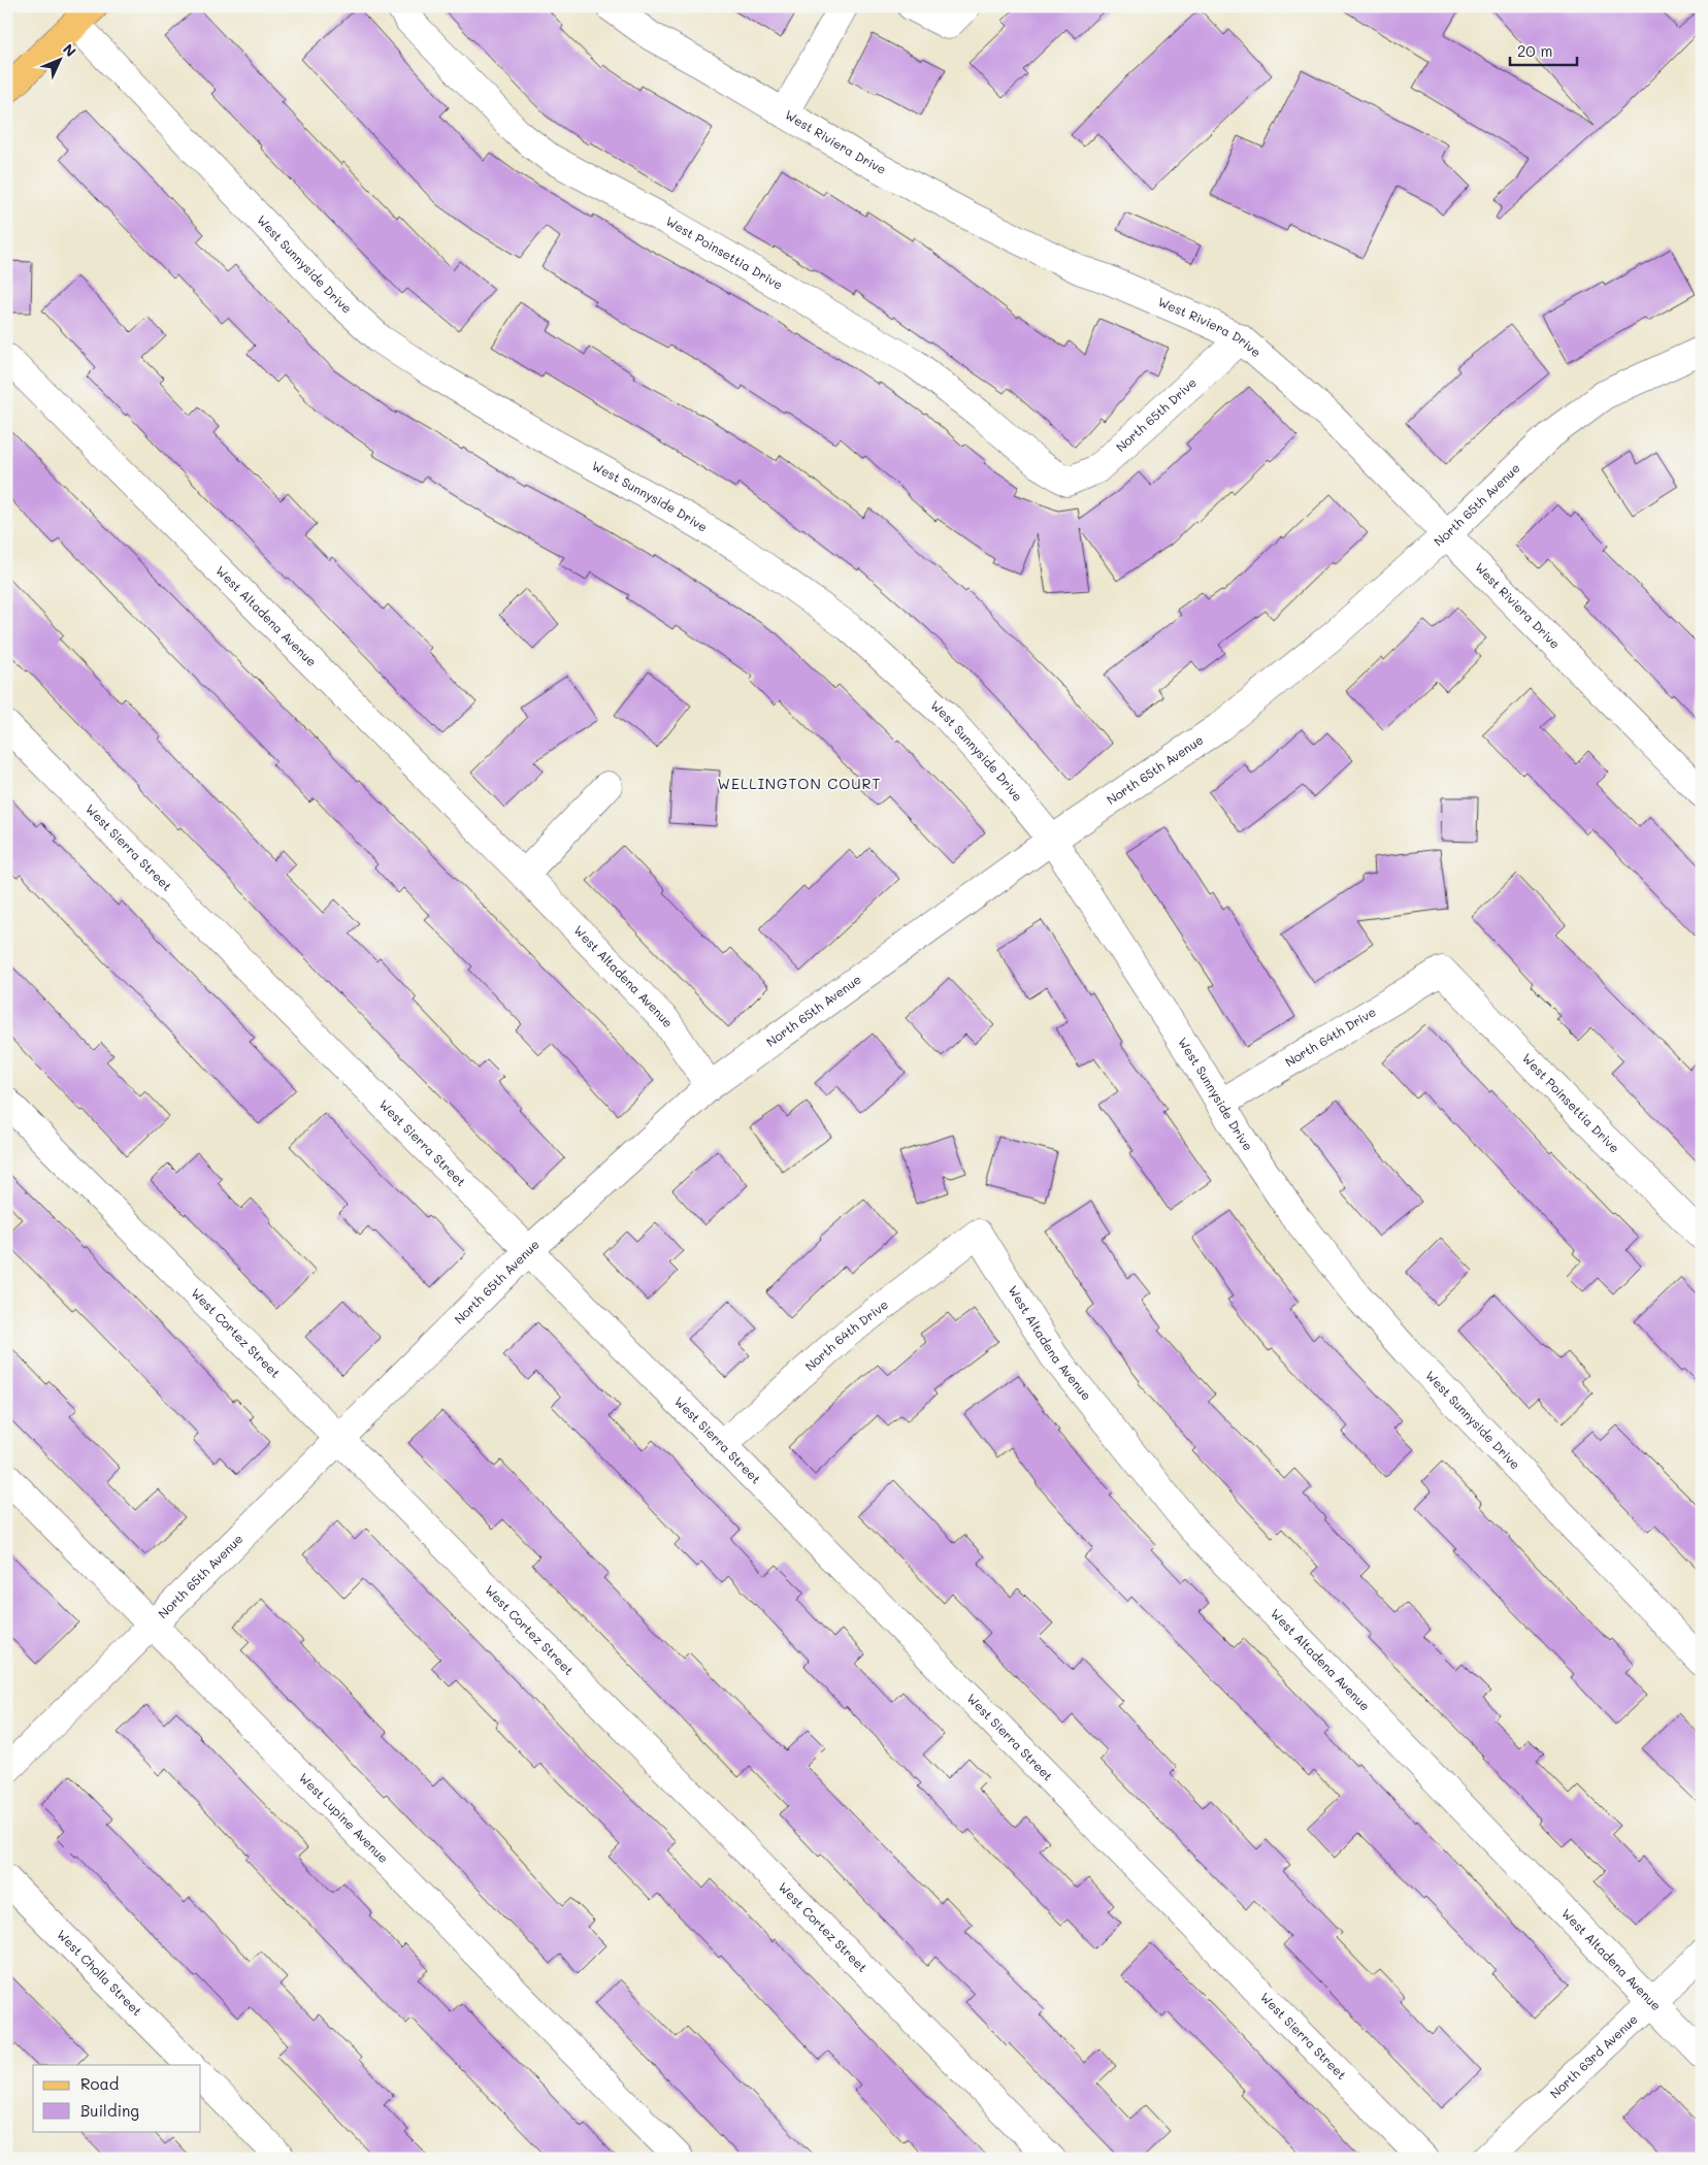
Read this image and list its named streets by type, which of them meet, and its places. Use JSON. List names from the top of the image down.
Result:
{
  "streets": {
    "street": [
      "West Riviera Drive",
      "West Poinsettia Drive",
      "West Sunnyside Drive",
      "North 65th Drive",
      "North 65th Avenue",
      "West Altadena Avenue",
      "West Sierra Street",
      "North 64th Drive",
      "West Cortez Street",
      "West Lupine Avenue",
      "West Cholla Street",
      "North 63rd Avenue"
    ]
  },
  "crossings": [
    ["West Riviera Drive", "North 65th Drive"],
    ["West Riviera Drive", "North 65th Avenue"],
    ["West Poinsettia Drive", "North 65th Drive"],
    ["West Poinsettia Drive", "North 64th Drive"],
    ["West Sunnyside Drive", "North 65th Avenue"],
    ["West Sunnyside Drive", "North 64th Drive"],
    ["North 65th Avenue", "West Altadena Avenue"],
    ["North 65th Avenue", "West Sierra Street"],
    ["North 65th Avenue", "West Cortez Street"],
    ["North 65th Avenue", "West Lupine Avenue"],
    ["West Altadena Avenue", "North 64th Drive"],
    ["West Altadena Avenue", "North 63rd Avenue"],
    ["West Sierra Street", "North 64th Drive"]
  ],
  "districts": ["WELLINGTON COURT"],
  "legend": ["Road", "Building"],
  "scale_bar": "20 m",
  "north": "top right"
}
